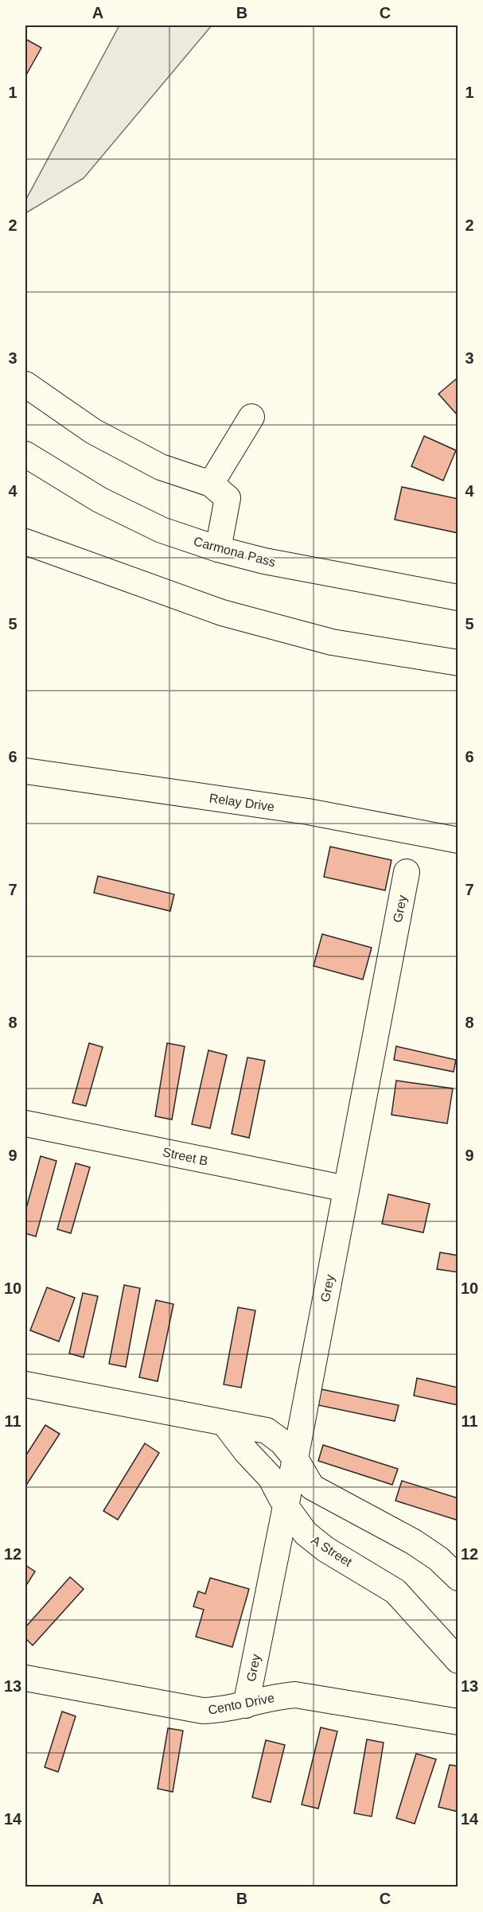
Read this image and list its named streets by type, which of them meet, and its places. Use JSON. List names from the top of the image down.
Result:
{
  "streets": {
    "street": [
      "Carmona Pass",
      "Relay Drive",
      "Grey",
      "Street B",
      "A Street",
      "Cento Drive"
    ]
  },
  "crossings": [
    ["Grey", "Street B"],
    ["Grey", "A Street"],
    ["Grey", "Cento Drive"]
  ],
  "grid": {
    "columns": ["A", "B", "C"],
    "rows": [
      "1",
      "2",
      "3",
      "4",
      "5",
      "6",
      "7",
      "8",
      "9",
      "10",
      "11",
      "12",
      "13",
      "14"
    ]
  }
}
